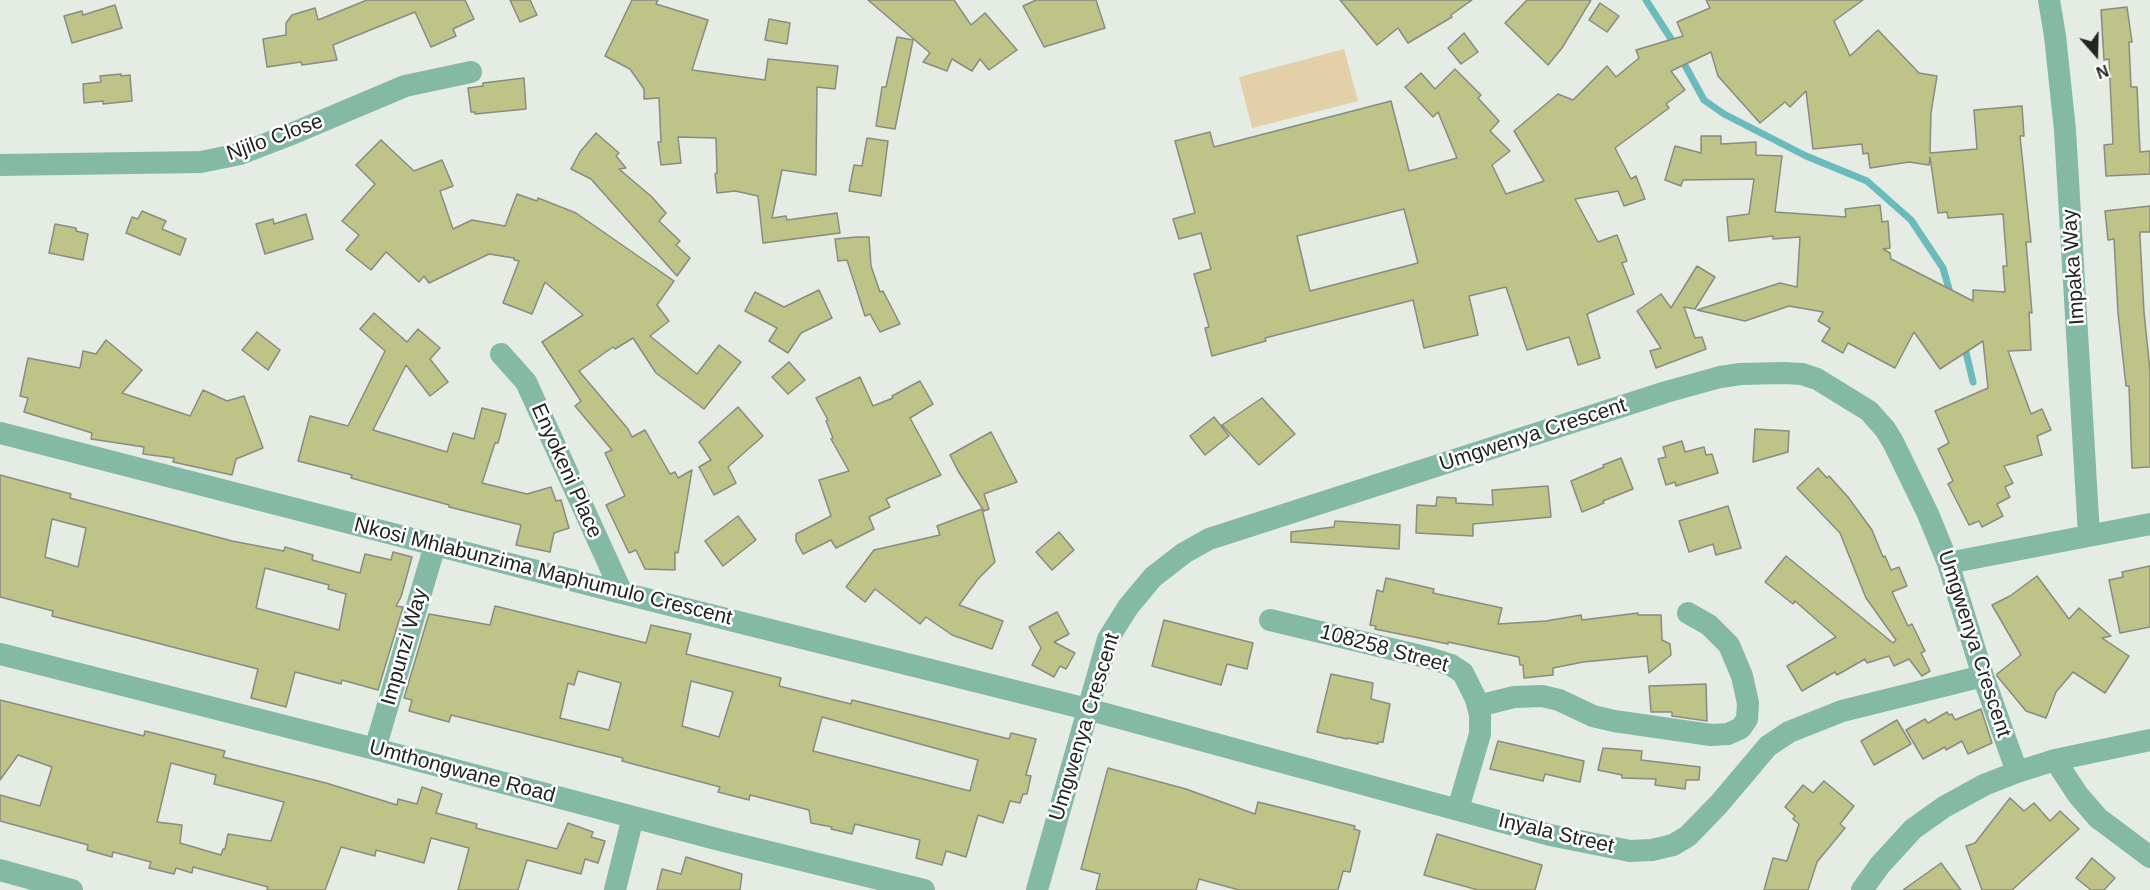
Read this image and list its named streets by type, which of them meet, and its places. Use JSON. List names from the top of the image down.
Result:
{
  "streets": {
    "street": [
      "Njilo Close",
      "Impaka Way",
      "Umgwenya Crescent",
      "Enyokeni Place",
      "Nkosi Mhlabunzima Maphumulo Crescent",
      "Impunzi Way",
      "108258 Street",
      "Umthongwane Road",
      "Inyala Street"
    ]
  },
  "crossings": [
    ["Umgwenya Crescent", "Nkosi Mhlabunzima Maphumulo Crescent"],
    ["Umgwenya Crescent", "Inyala Street"],
    ["Enyokeni Place", "Nkosi Mhlabunzima Maphumulo Crescent"],
    ["Nkosi Mhlabunzima Maphumulo Crescent", "Impunzi Way"],
    ["Nkosi Mhlabunzima Maphumulo Crescent", "Inyala Street"],
    ["Impunzi Way", "Umthongwane Road"],
    ["108258 Street", "Inyala Street"]
  ],
  "north": "bottom"
}
